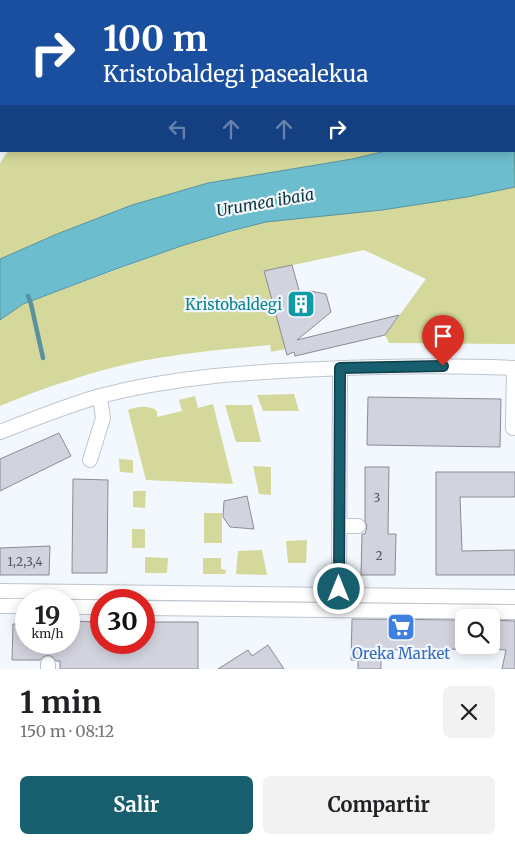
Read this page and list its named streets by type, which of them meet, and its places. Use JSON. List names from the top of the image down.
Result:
{
  "water": ["Urumea ibaia"],
  "places": {
    "building": ["Kristobaldegi"],
    "supermarket": ["Oreka Market"]
  },
  "house_numbers": ["3", "2", "1,2,3,4"],
  "page": {
    "turn": ["100 m", "Kristobaldegi pasealekua"],
    "speed": "19 km/h",
    "limit": "30",
    "heading": ["1 min", "150 m · 08:12"],
    "buttons": ["Salir", "Compartir"]
  }
}
